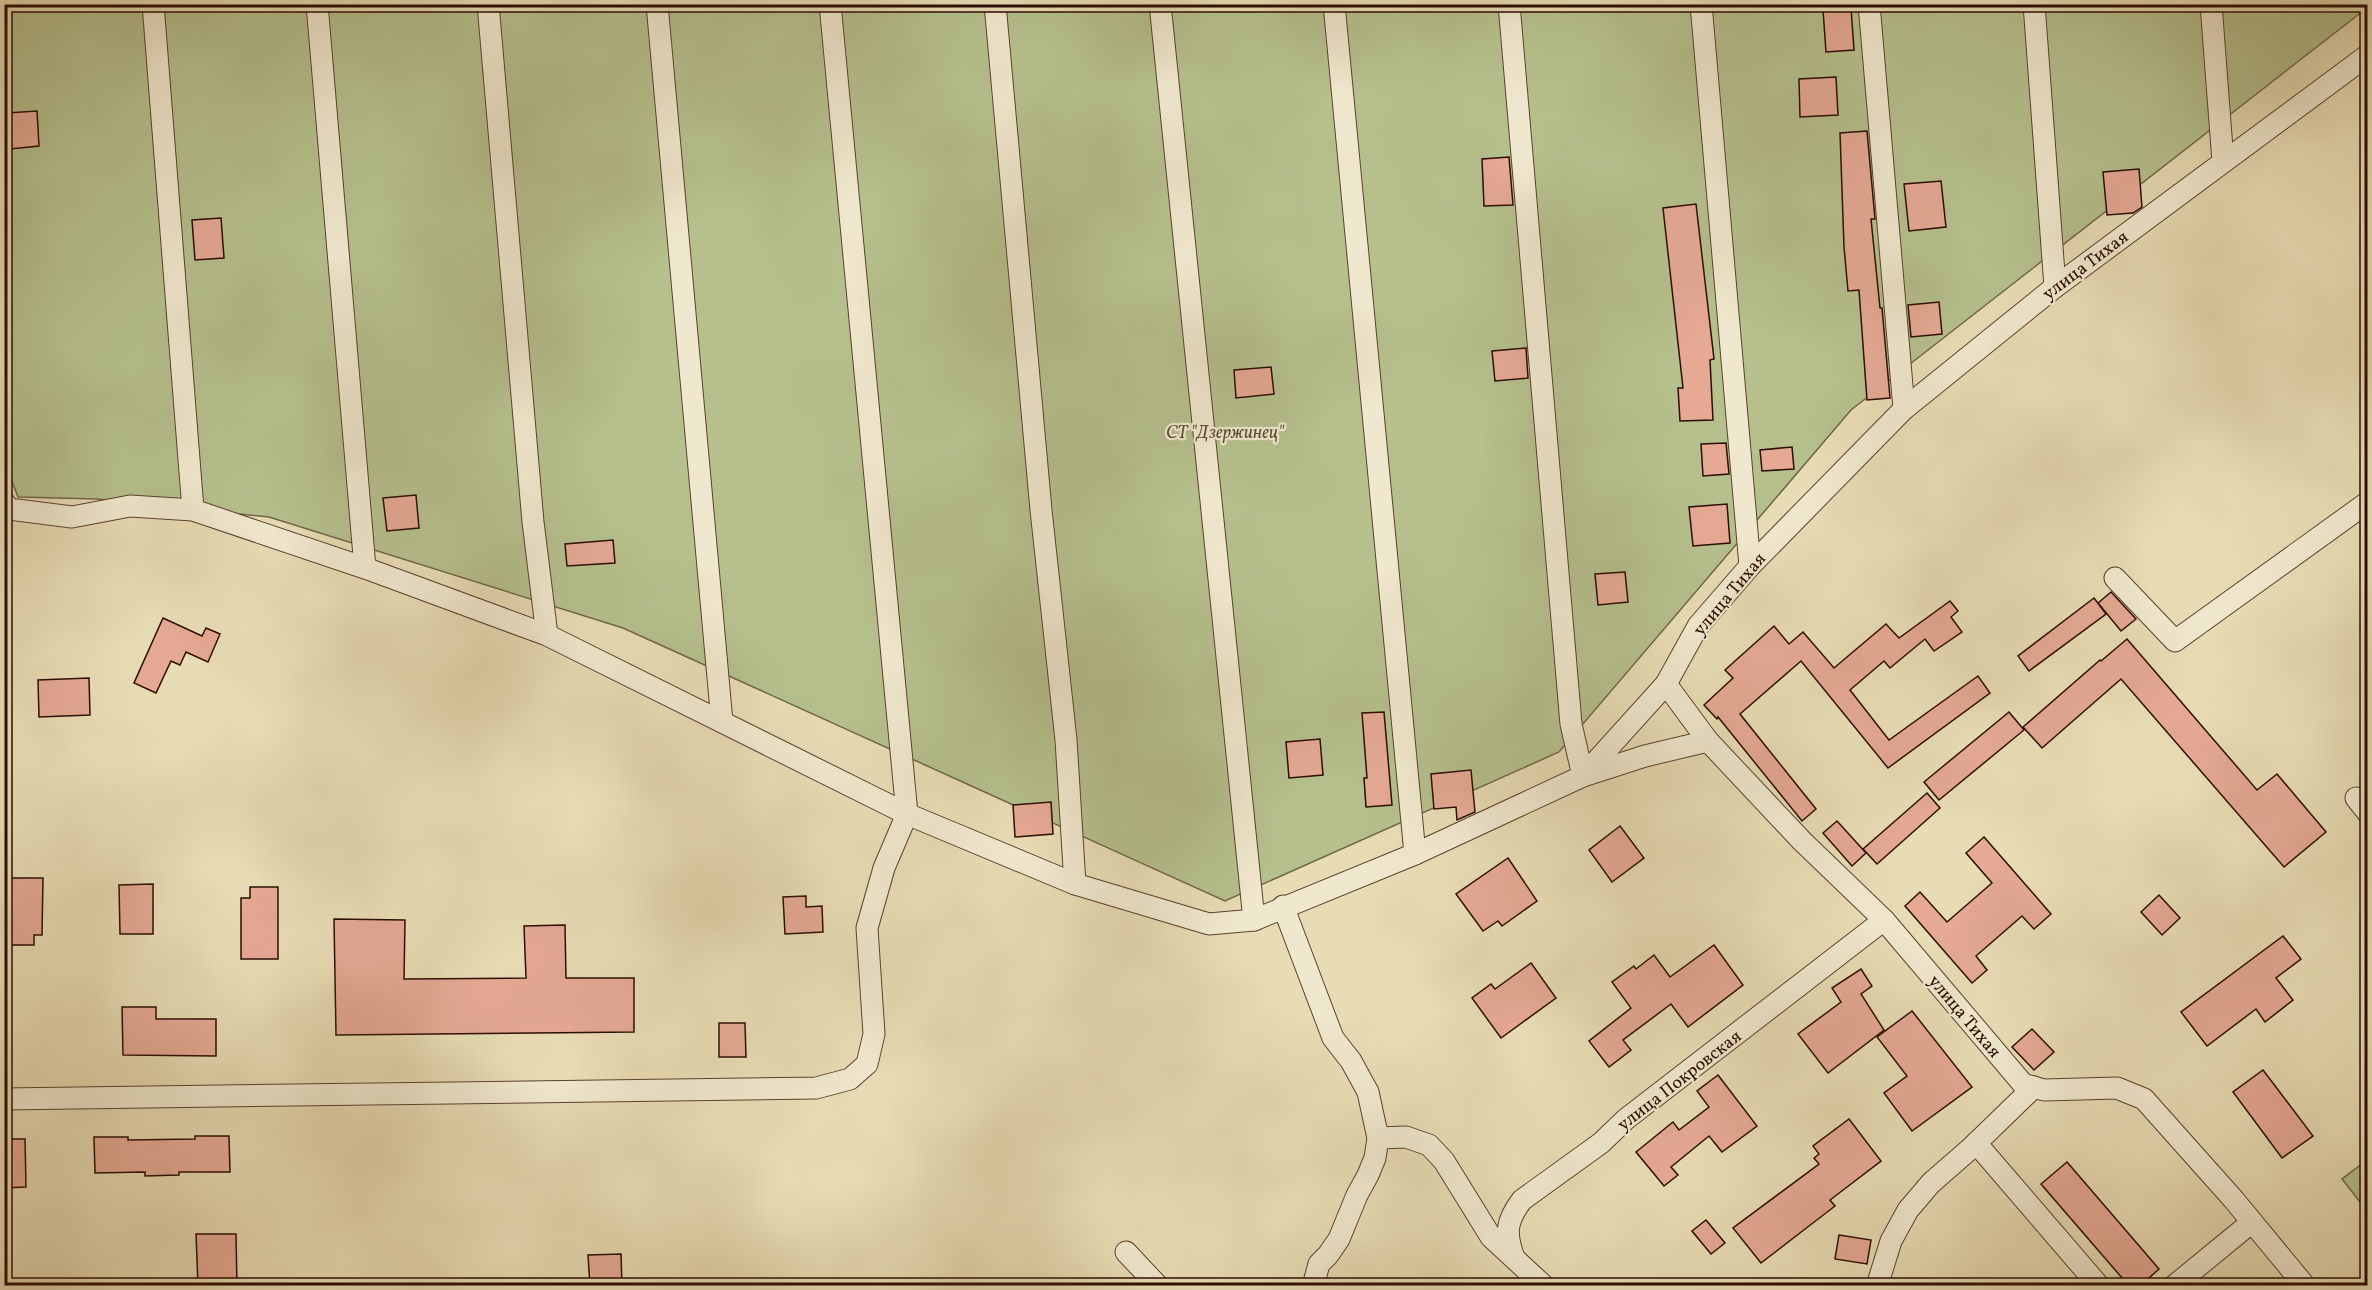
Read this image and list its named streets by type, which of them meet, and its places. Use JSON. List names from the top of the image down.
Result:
{
  "streets": {
    "street": ["улица Тихая", "улица Покровская"]
  },
  "crossings": [
    ["улица Тихая", "улица Покровская"]
  ],
  "parks": ["СТ \"Дзержинец\""]
}
